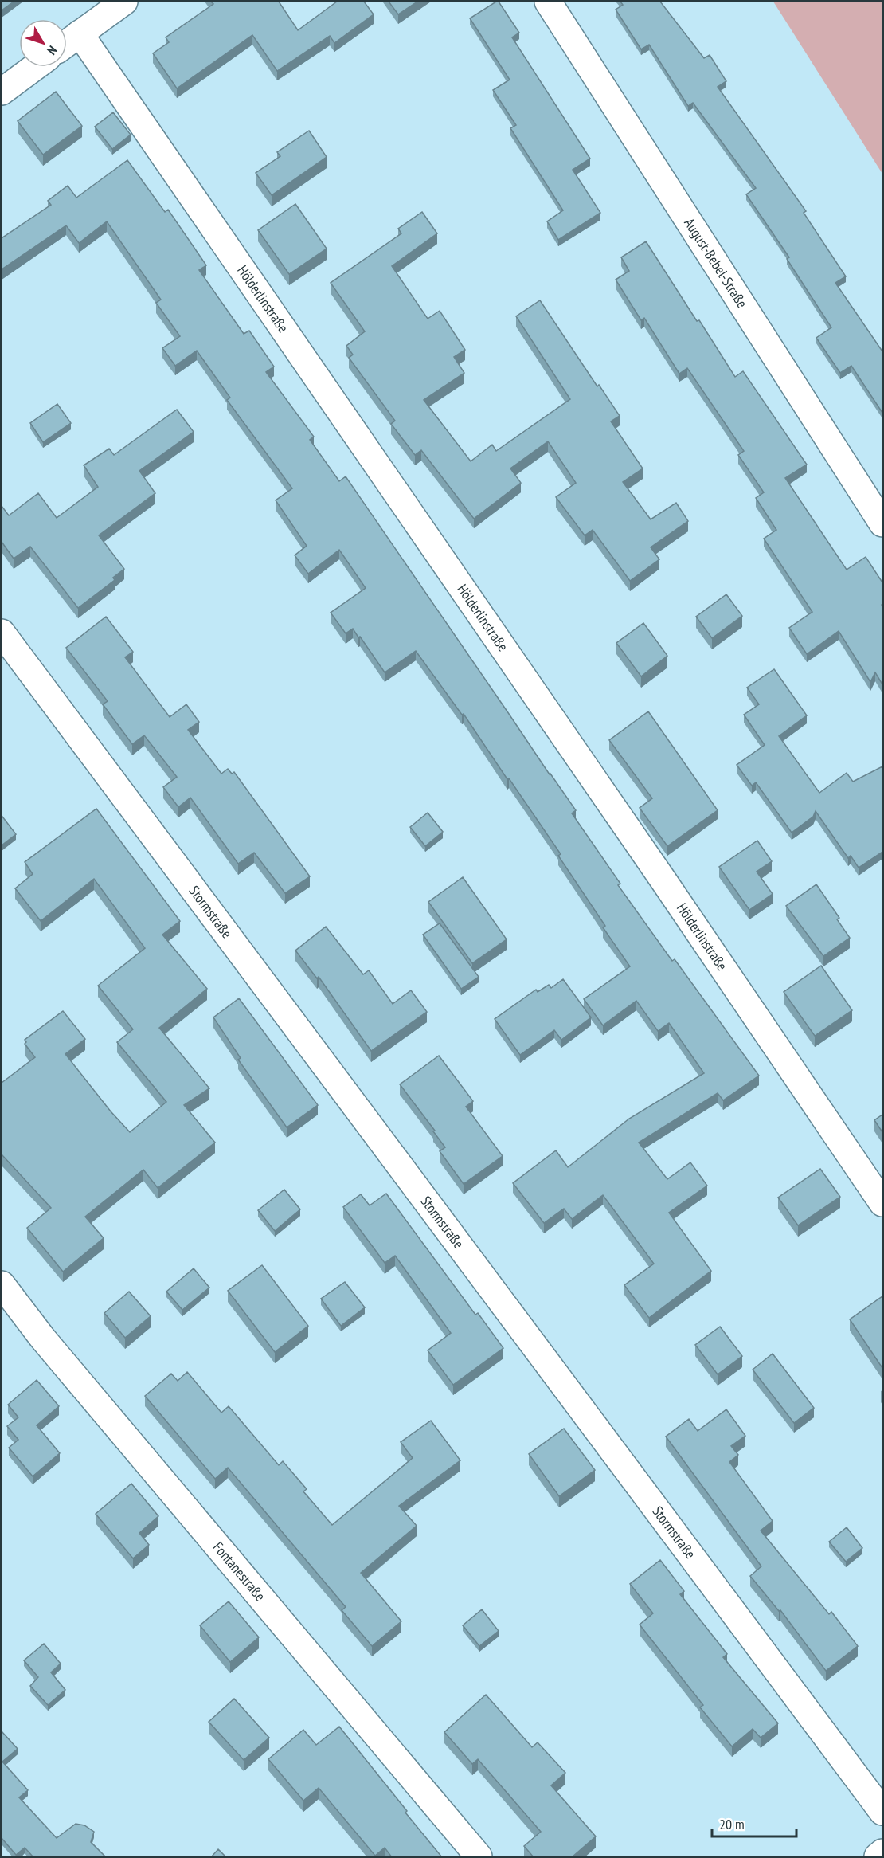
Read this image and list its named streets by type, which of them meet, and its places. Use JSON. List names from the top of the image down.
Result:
{
  "streets": {
    "street": [
      "August-Bebel-Straße",
      "Hölderlinstraße",
      "Stormstraße",
      "Fontanestraße"
    ]
  },
  "scale_bar": "20 m",
  "north": "bottom right"
}
